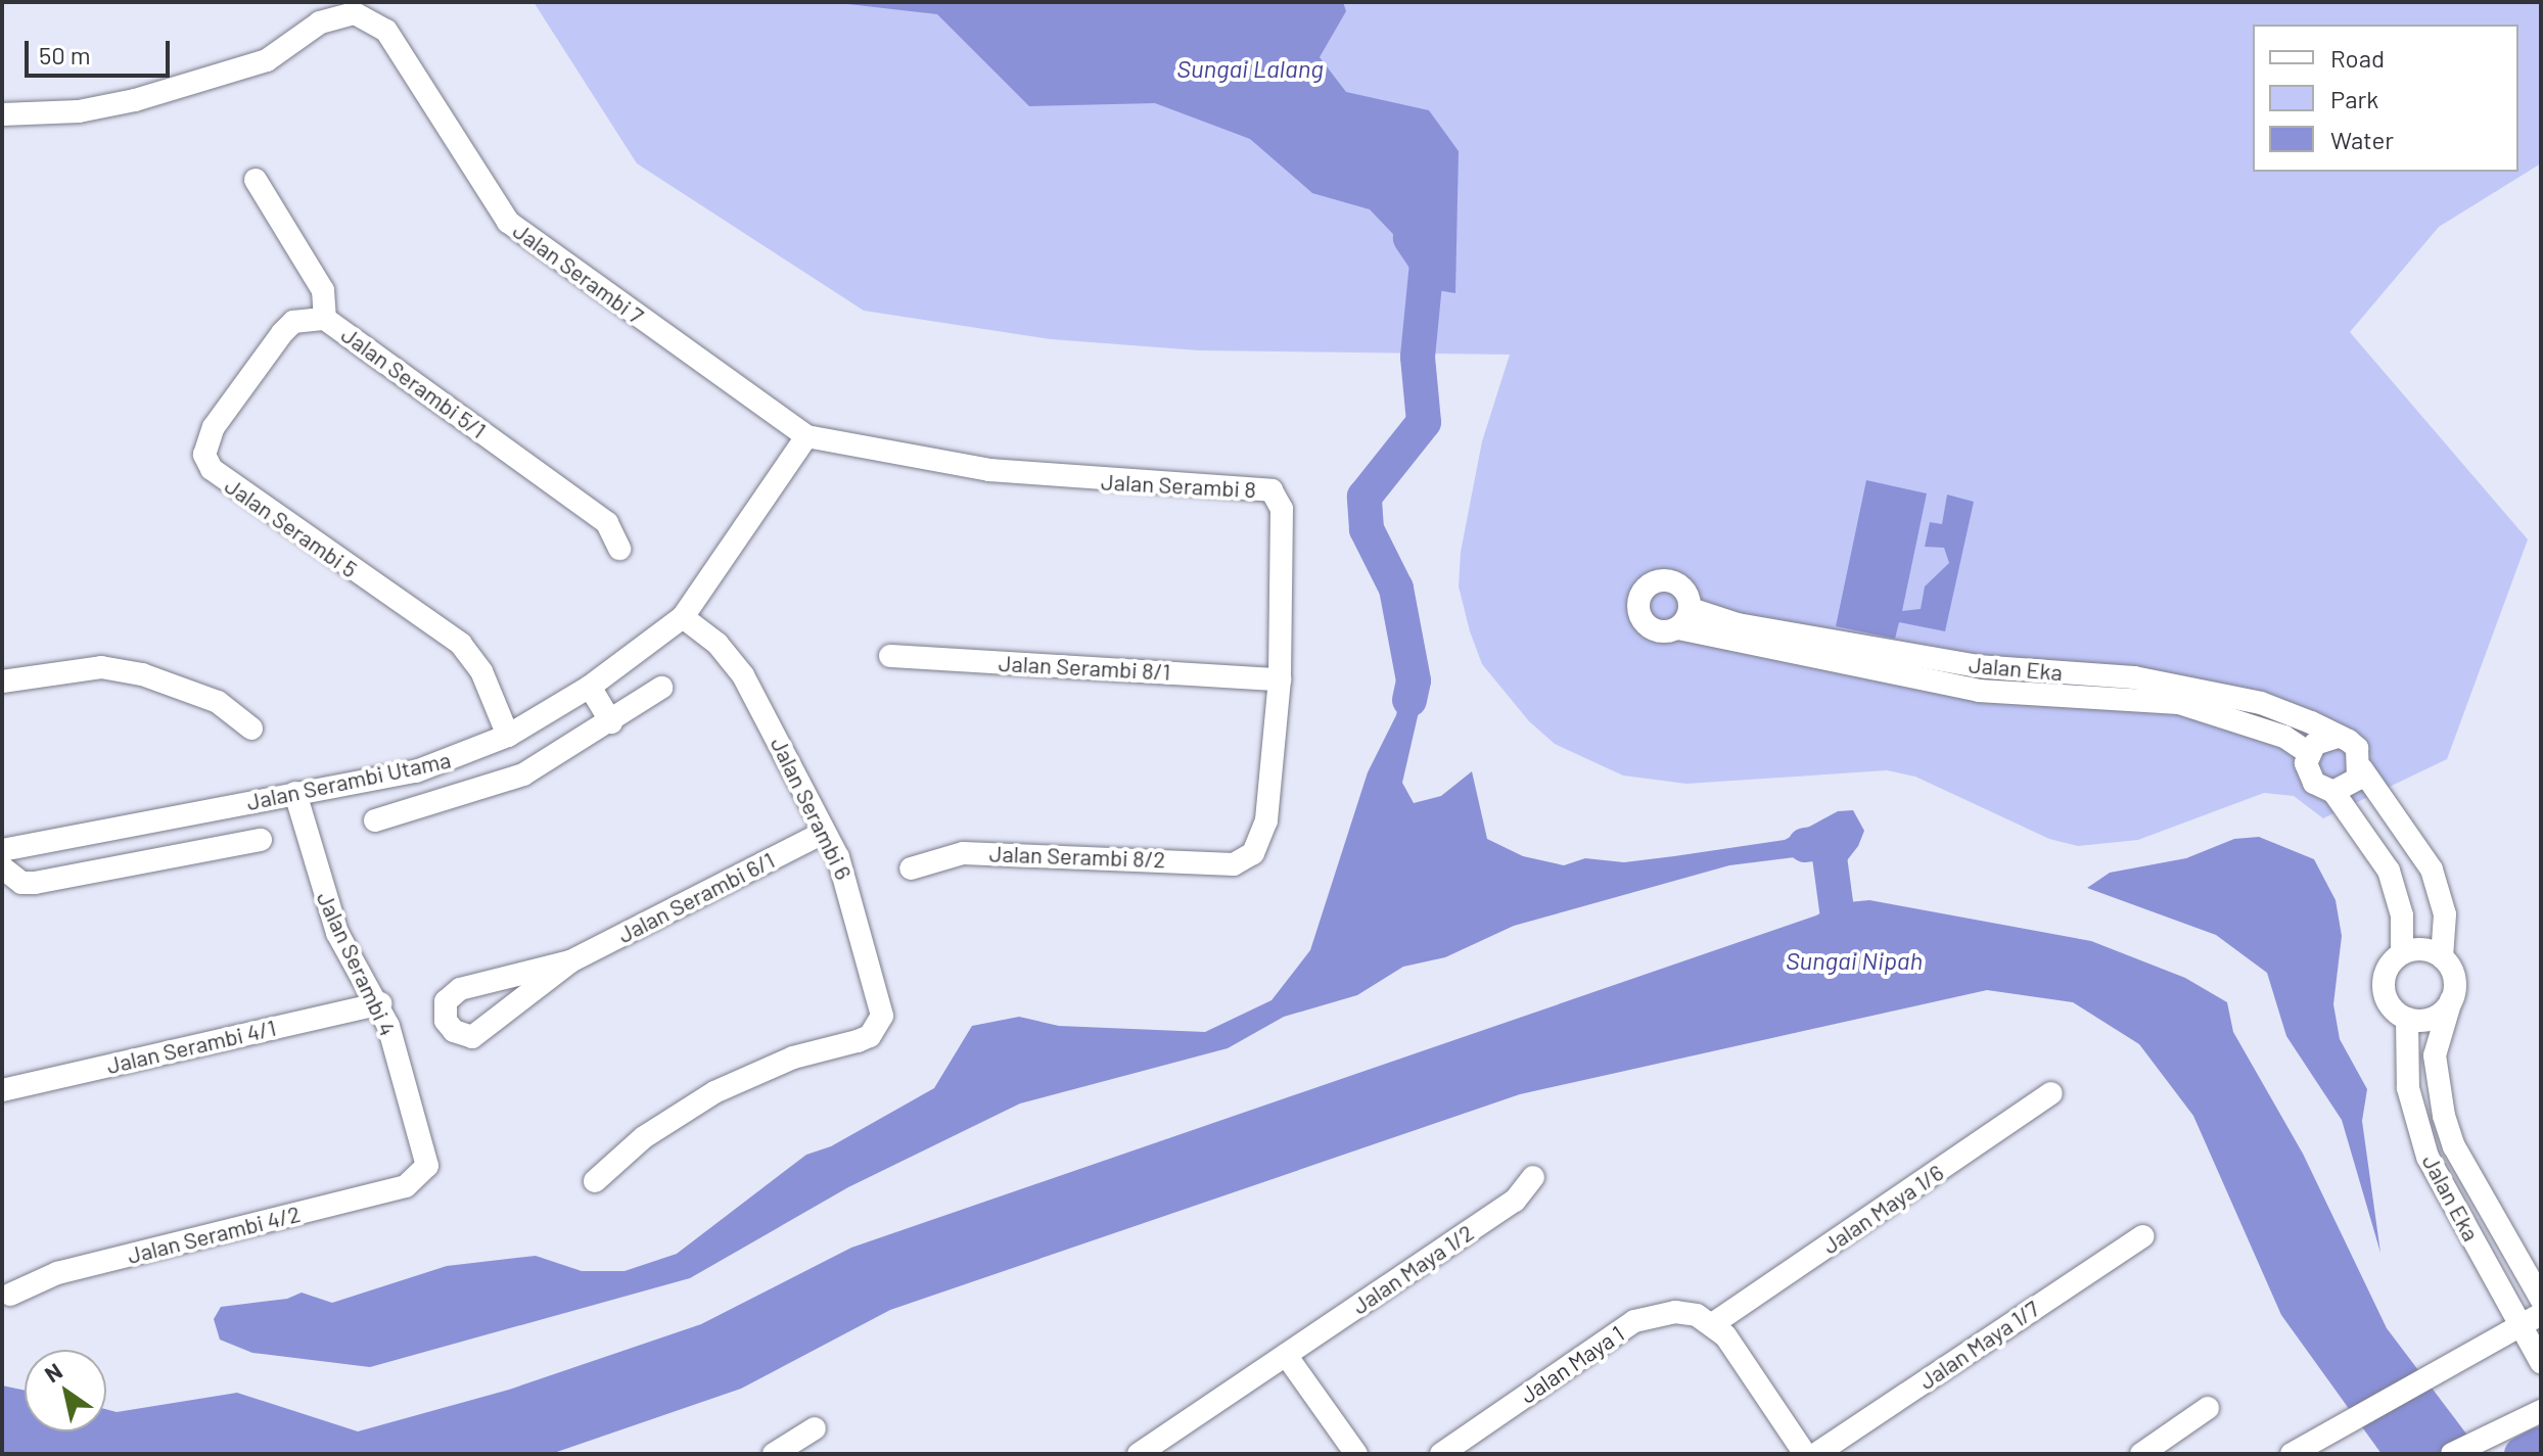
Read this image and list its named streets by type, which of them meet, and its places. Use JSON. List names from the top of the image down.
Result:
{
  "streets": {
    "street": [
      "Jalan Serambi 7",
      "Jalan Serambi 5/1",
      "Jalan Serambi 8",
      "Jalan Serambi 5",
      "Jalan Serambi 8/1",
      "Jalan Eka",
      "Jalan Serambi Utama",
      "Jalan Serambi 6",
      "Jalan Serambi 8/2",
      "Jalan Serambi 6/1",
      "Jalan Serambi 4",
      "Jalan Serambi 4/1",
      "Jalan Maya 1/6",
      "Jalan Serambi 4/2",
      "Jalan Maya 1/2",
      "Jalan Maya 1/7",
      "Jalan Maya 1"
    ]
  },
  "crossings": [
    ["Jalan Serambi 7", "Jalan Serambi 8"],
    ["Jalan Serambi 7", "Jalan Serambi Utama"],
    ["Jalan Serambi 5/1", "Jalan Serambi 5"],
    ["Jalan Serambi 8", "Jalan Serambi 8/1"],
    ["Jalan Serambi 8", "Jalan Serambi Utama"],
    ["Jalan Serambi 8", "Jalan Serambi 8/2"],
    ["Jalan Serambi 5", "Jalan Serambi Utama"],
    ["Jalan Serambi Utama", "Jalan Serambi 6"],
    ["Jalan Serambi Utama", "Jalan Serambi 4"],
    ["Jalan Serambi 6", "Jalan Serambi 6/1"],
    ["Jalan Serambi 4", "Jalan Serambi 4/1"],
    ["Jalan Serambi 4", "Jalan Serambi 4/2"],
    ["Jalan Maya 1/6", "Jalan Maya 1"]
  ],
  "water": ["Sungai Lalang", "Sungai Nipah"],
  "legend": ["Road", "Park", "Water"],
  "scale_bar": "50 m",
  "north": "top left"
}
